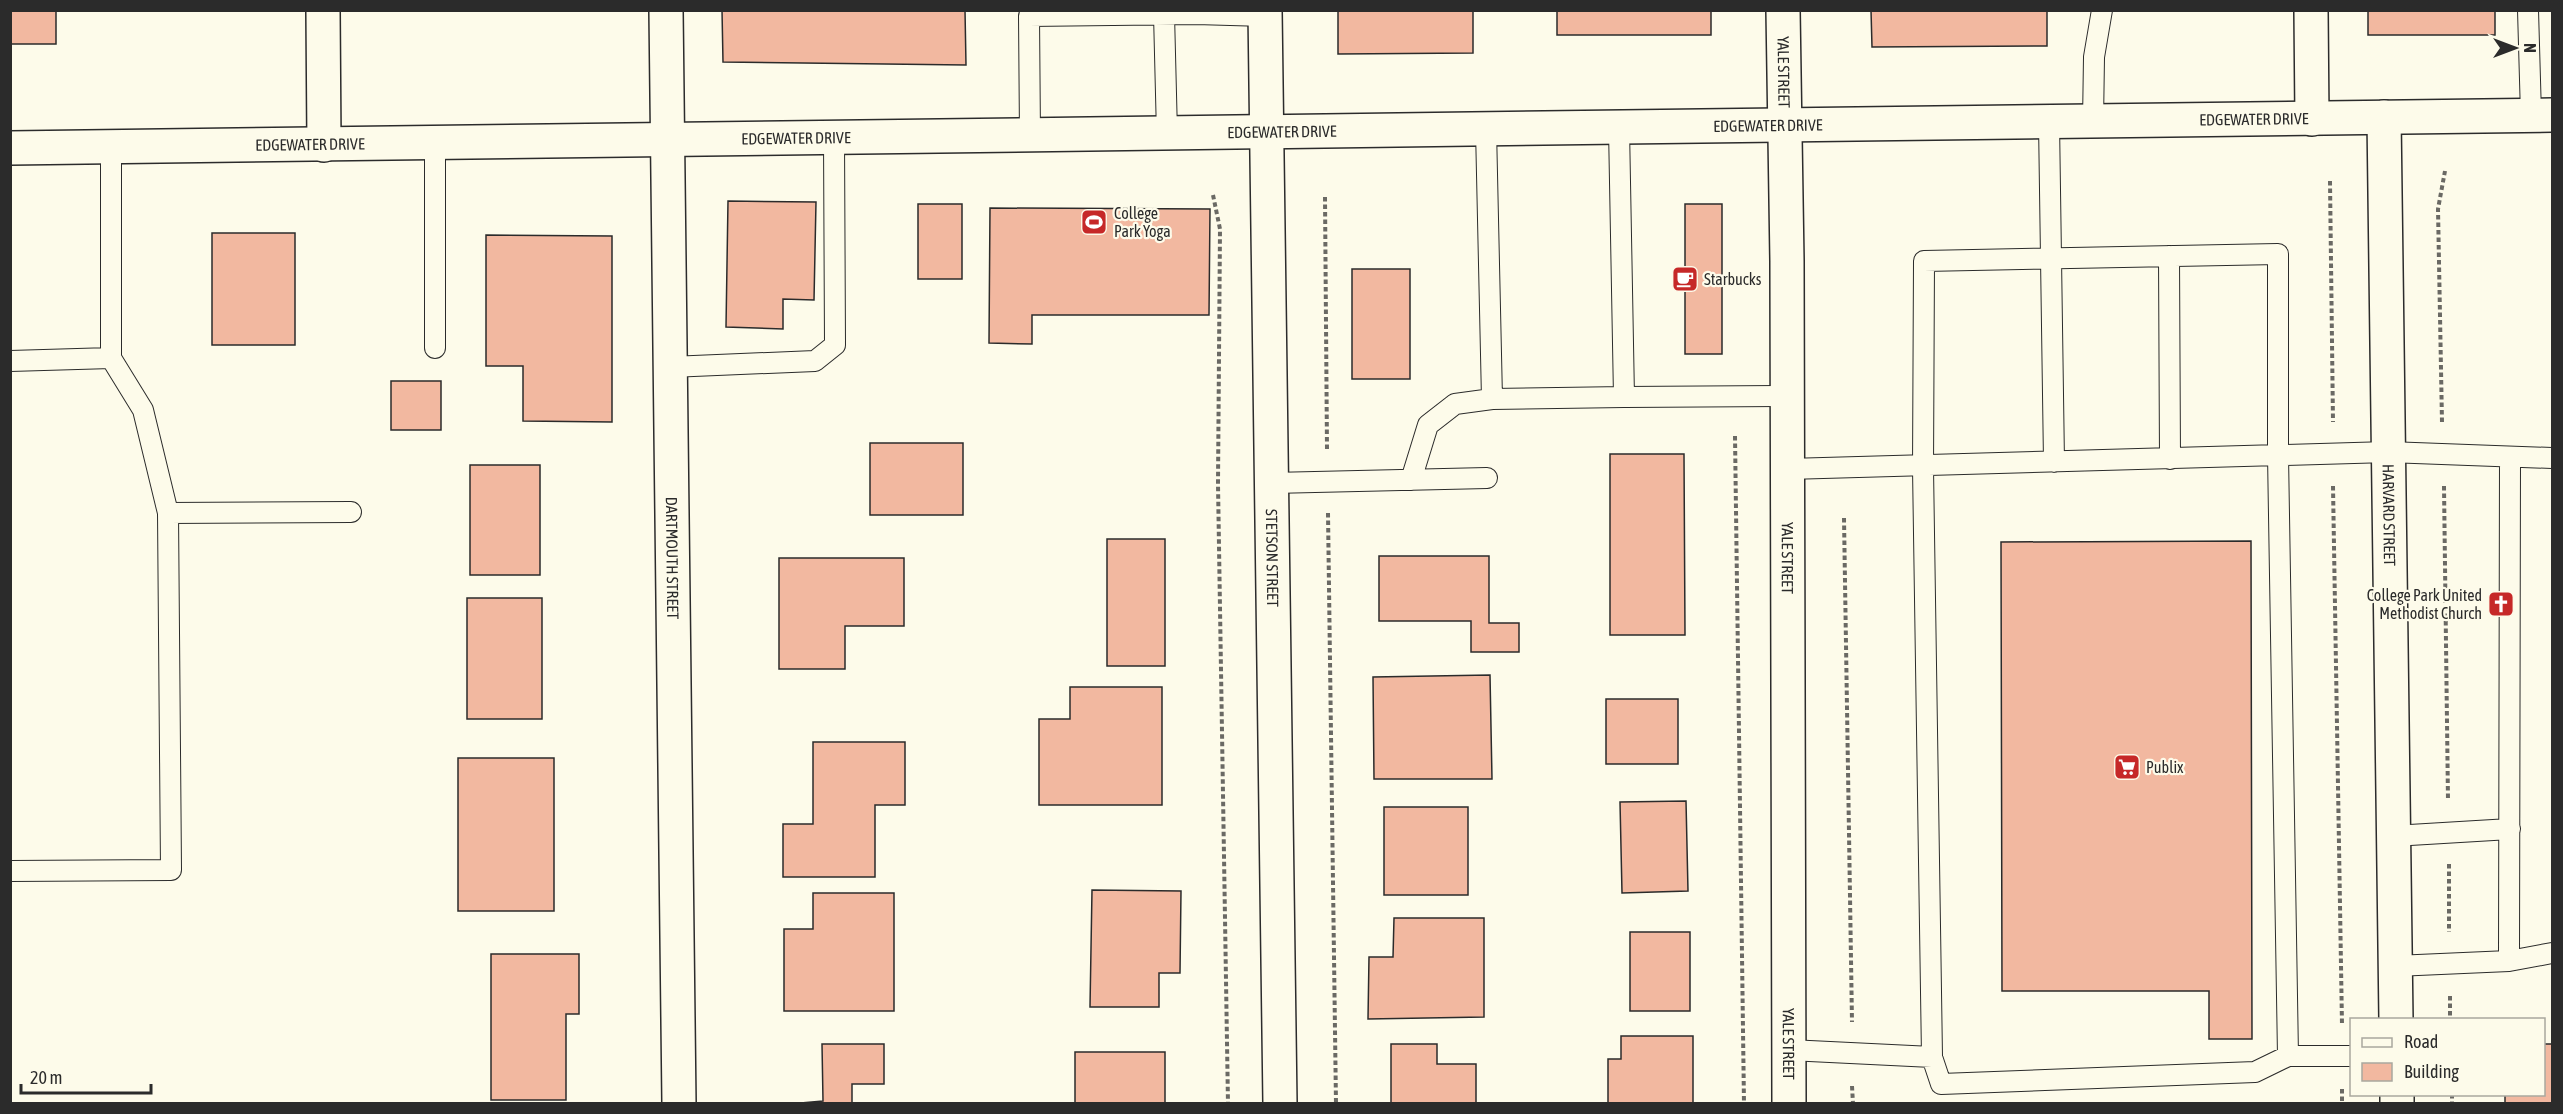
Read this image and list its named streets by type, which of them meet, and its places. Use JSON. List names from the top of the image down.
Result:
{
  "streets": {
    "street": [
      "YALE STREET",
      "EDGEWATER DRIVE",
      "HARVARD STREET",
      "DARTMOUTH STREET",
      "STETSON STREET"
    ]
  },
  "crossings": [
    ["YALE STREET", "EDGEWATER DRIVE"],
    ["EDGEWATER DRIVE", "HARVARD STREET"],
    ["EDGEWATER DRIVE", "DARTMOUTH STREET"],
    ["EDGEWATER DRIVE", "STETSON STREET"]
  ],
  "places": {
    "sports": ["College Park Yoga"],
    "cafe": ["Starbucks"],
    "church": ["College Park United Methodist Church"],
    "supermarket": ["Publix"]
  },
  "legend": ["Road", "Building"],
  "scale_bar": "20 m",
  "north": "right"
}
